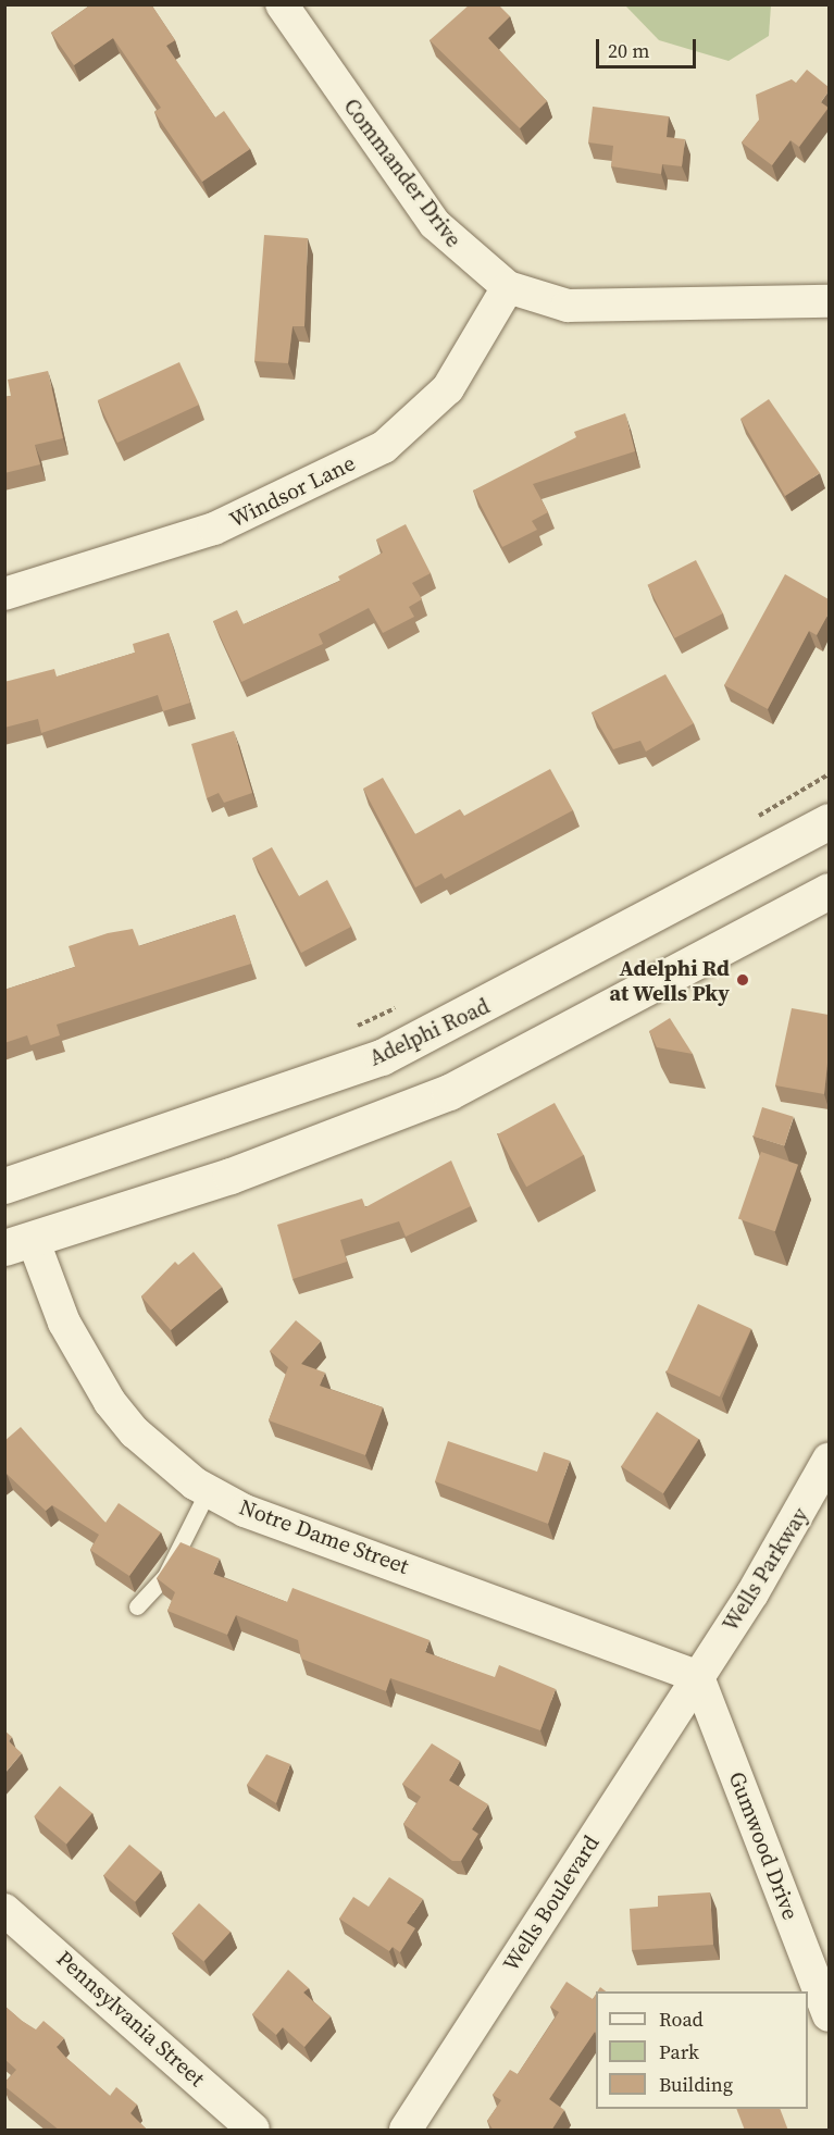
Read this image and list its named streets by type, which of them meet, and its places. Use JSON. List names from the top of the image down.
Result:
{
  "streets": {
    "main road": ["Adelphi Road"],
    "street": [
      "Commander Drive",
      "Windsor Lane",
      "Notre Dame Street",
      "Wells Parkway",
      "Gumwood Drive",
      "Wells Boulevard",
      "Pennsylvania Street"
    ]
  },
  "crossings": [
    ["Commander Drive", "Windsor Lane"],
    ["Notre Dame Street", "Wells Parkway"],
    ["Notre Dame Street", "Gumwood Drive"],
    ["Notre Dame Street", "Wells Boulevard"],
    ["Wells Parkway", "Gumwood Drive"],
    ["Wells Parkway", "Wells Boulevard"],
    ["Gumwood Drive", "Wells Boulevard"]
  ],
  "places": ["Adelphi Rd at Wells Pky"],
  "legend": ["Road", "Park", "Building"],
  "scale_bar": "20 m"
}
